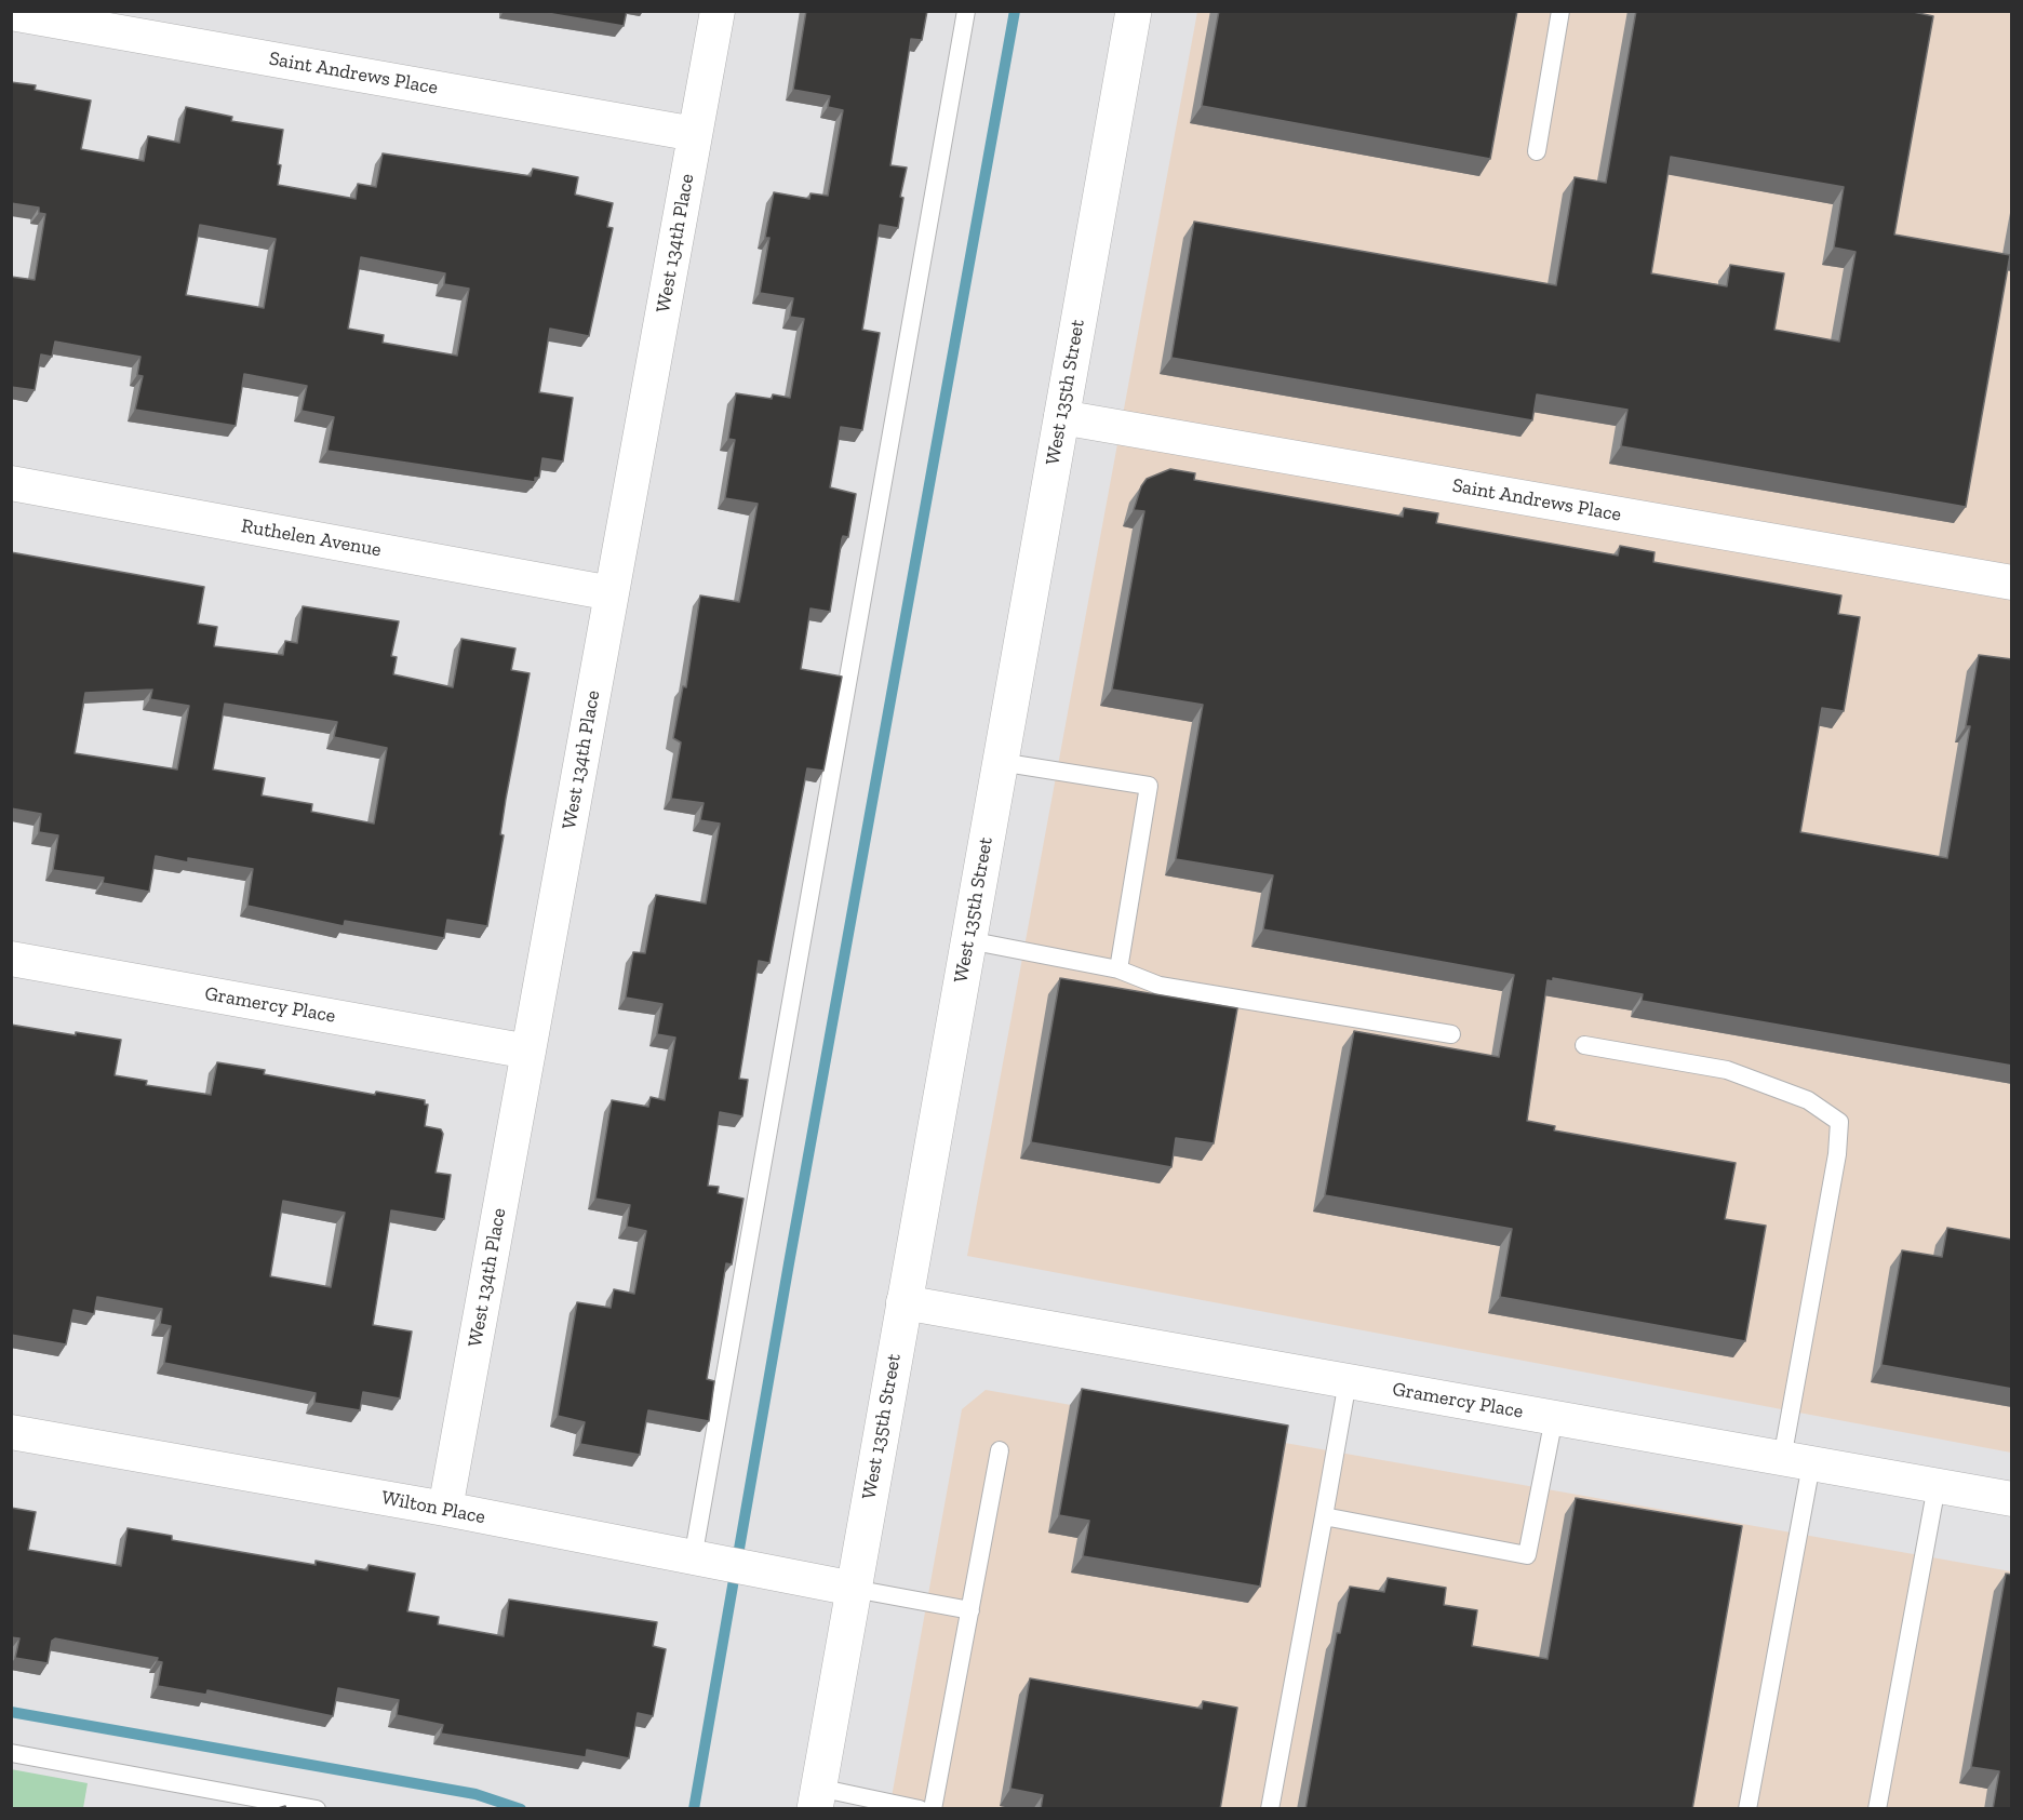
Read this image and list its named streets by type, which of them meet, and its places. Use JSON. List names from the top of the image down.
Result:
{
  "streets": {
    "street": [
      "Saint Andrews Place",
      "West 134th Place",
      "West 135th Street",
      "Ruthelen Avenue",
      "Gramercy Place",
      "Wilton Place"
    ]
  },
  "crossings": [
    ["Saint Andrews Place", "West 134th Place"],
    ["Saint Andrews Place", "West 135th Street"],
    ["West 134th Place", "Ruthelen Avenue"],
    ["West 134th Place", "Gramercy Place"],
    ["West 134th Place", "Wilton Place"],
    ["West 135th Street", "Gramercy Place"],
    ["West 135th Street", "Wilton Place"]
  ]
}
